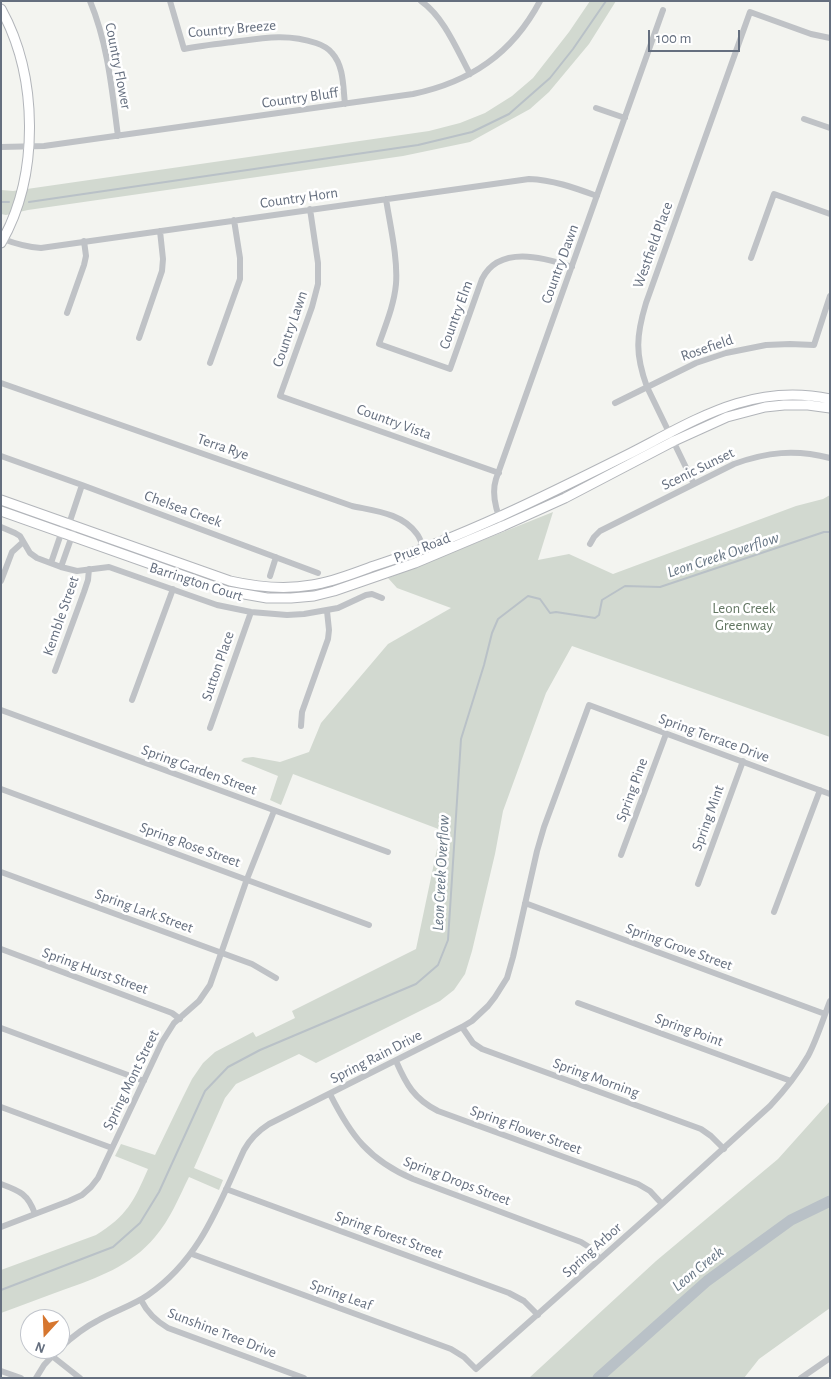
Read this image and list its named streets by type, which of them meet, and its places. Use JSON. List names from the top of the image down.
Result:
{
  "streets": {
    "main road": ["Prue Road"],
    "street": [
      "Country Breeze",
      "Country Flower",
      "Country Bluff",
      "Country Horn",
      "Westfield Place",
      "Country Dawn",
      "Country Elm",
      "Country Lawn",
      "Rosefield",
      "Country Vista",
      "Terra Rye",
      "Scenic Sunset",
      "Chelsea Creek",
      "Barrington Court",
      "Kemble Street",
      "Sutton Place",
      "Spring Terrace Drive",
      "Spring Garden Street",
      "Spring Pine",
      "Spring Mint",
      "Spring Rose Street",
      "Spring Lark Street",
      "Spring Grove Street",
      "Spring Hurst Street",
      "Spring Point",
      "Spring Rain Drive",
      "Spring Morning",
      "Spring Mont Street",
      "Spring Flower Street",
      "Spring Drops Street",
      "Spring Forest Street",
      "Spring Arbor",
      "Spring Leaf",
      "Sunshine Tree Drive"
    ]
  },
  "crossings": [
    ["Country Breeze", "Country Bluff"],
    ["Country Flower", "Country Bluff"],
    ["Country Horn", "Country Dawn"],
    ["Country Horn", "Country Elm"],
    ["Country Horn", "Country Lawn"],
    ["Westfield Place", "Rosefield"],
    ["Westfield Place", "Scenic Sunset"],
    ["Westfield Place", "Prue Road"],
    ["Country Dawn", "Country Elm"],
    ["Country Dawn", "Country Vista"],
    ["Country Dawn", "Prue Road"],
    ["Country Lawn", "Country Vista"],
    ["Terra Rye", "Prue Road"],
    ["Barrington Court", "Kemble Street"],
    ["Barrington Court", "Sutton Place"],
    ["Spring Terrace Drive", "Spring Pine"],
    ["Spring Terrace Drive", "Spring Mint"],
    ["Spring Terrace Drive", "Spring Rain Drive"],
    ["Spring Garden Street", "Spring Mont Street"],
    ["Spring Rose Street", "Spring Mont Street"],
    ["Spring Lark Street", "Spring Mont Street"],
    ["Spring Grove Street", "Spring Rain Drive"],
    ["Spring Grove Street", "Spring Arbor"],
    ["Spring Hurst Street", "Spring Mont Street"],
    ["Spring Point", "Spring Arbor"],
    ["Spring Rain Drive", "Spring Morning"],
    ["Spring Rain Drive", "Spring Flower Street"],
    ["Spring Rain Drive", "Spring Drops Street"],
    ["Spring Rain Drive", "Spring Forest Street"],
    ["Spring Rain Drive", "Spring Leaf"],
    ["Spring Rain Drive", "Sunshine Tree Drive"],
    ["Spring Morning", "Spring Arbor"],
    ["Spring Flower Street", "Spring Arbor"],
    ["Spring Drops Street", "Spring Arbor"],
    ["Spring Forest Street", "Spring Arbor"],
    ["Spring Arbor", "Spring Leaf"]
  ],
  "water": ["Leon Creek Overflow", "Leon Creek"],
  "parks": ["Leon Creek Greenway"],
  "scale_bar": "100 m",
  "north": "bottom"
}
